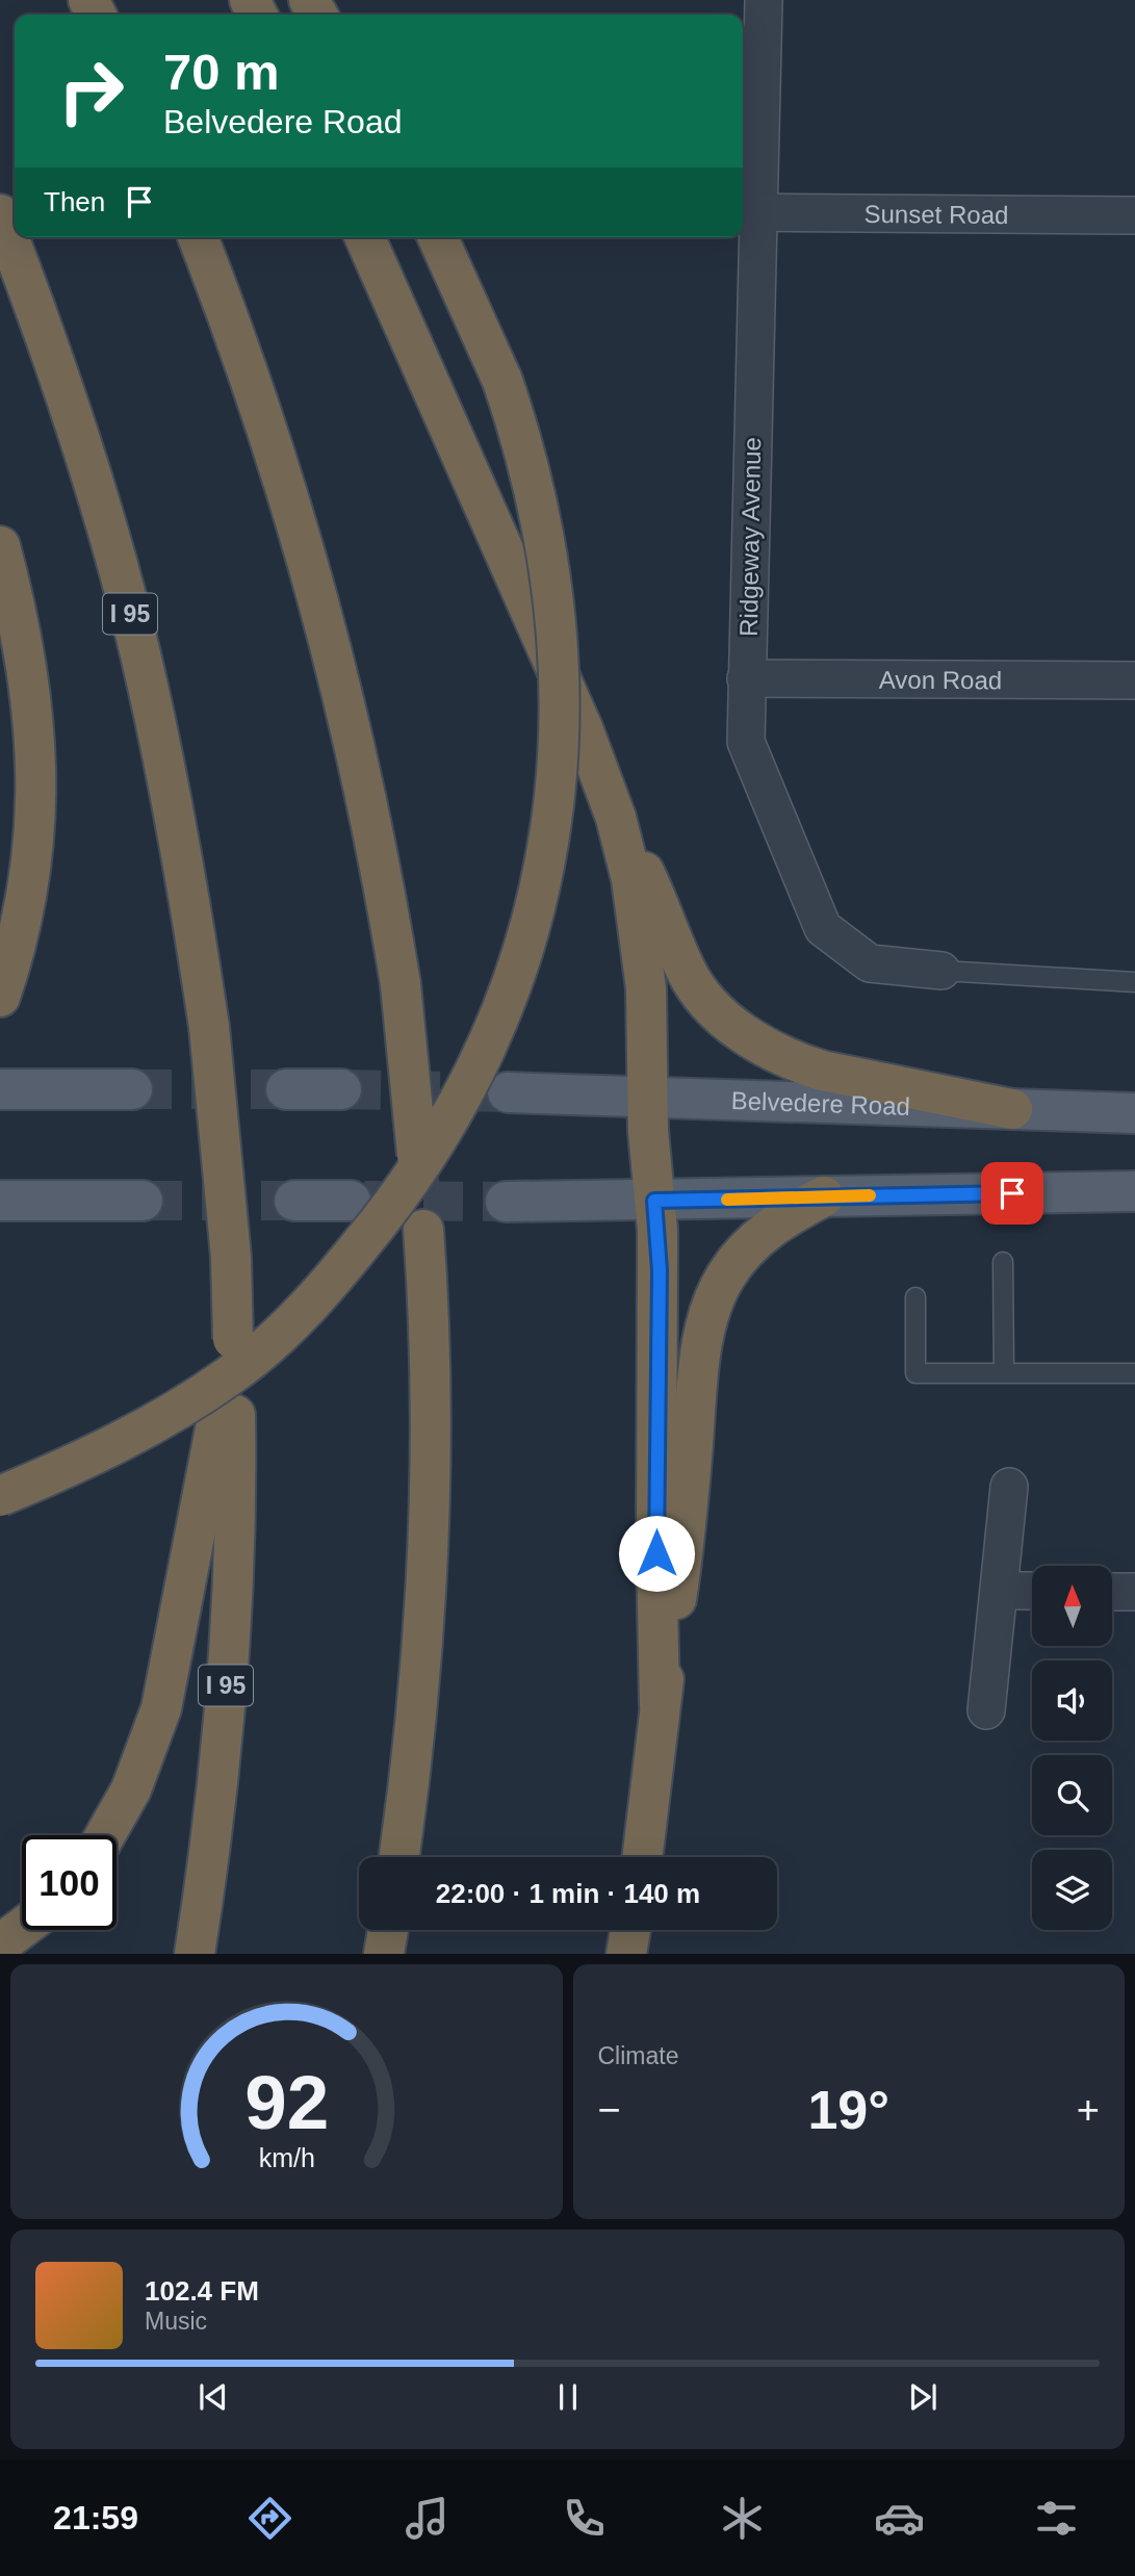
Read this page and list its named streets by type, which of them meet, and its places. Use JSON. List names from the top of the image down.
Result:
{
  "streets": {
    "highway": ["I 95"],
    "main road": ["Belvedere Road"],
    "street": ["Sunset Road", "Ridgeway Avenue", "Avon Road"]
  },
  "crossings": [
    ["Sunset Road", "Ridgeway Avenue"],
    ["Ridgeway Avenue", "Avon Road"]
  ],
  "north": "top",
  "page": {
    "turn": ["70 m", "Belvedere Road"],
    "then": "Then",
    "limit": "100",
    "trip": "22:00 · 1 min · 140 m",
    "tile": "Climate",
    "heat": ["−", "19°", "+"],
    "song": ["102.4 FM", "Music"],
    "tabs": "21:59",
    "gauge": ["92", "km/h"]
  }
}
